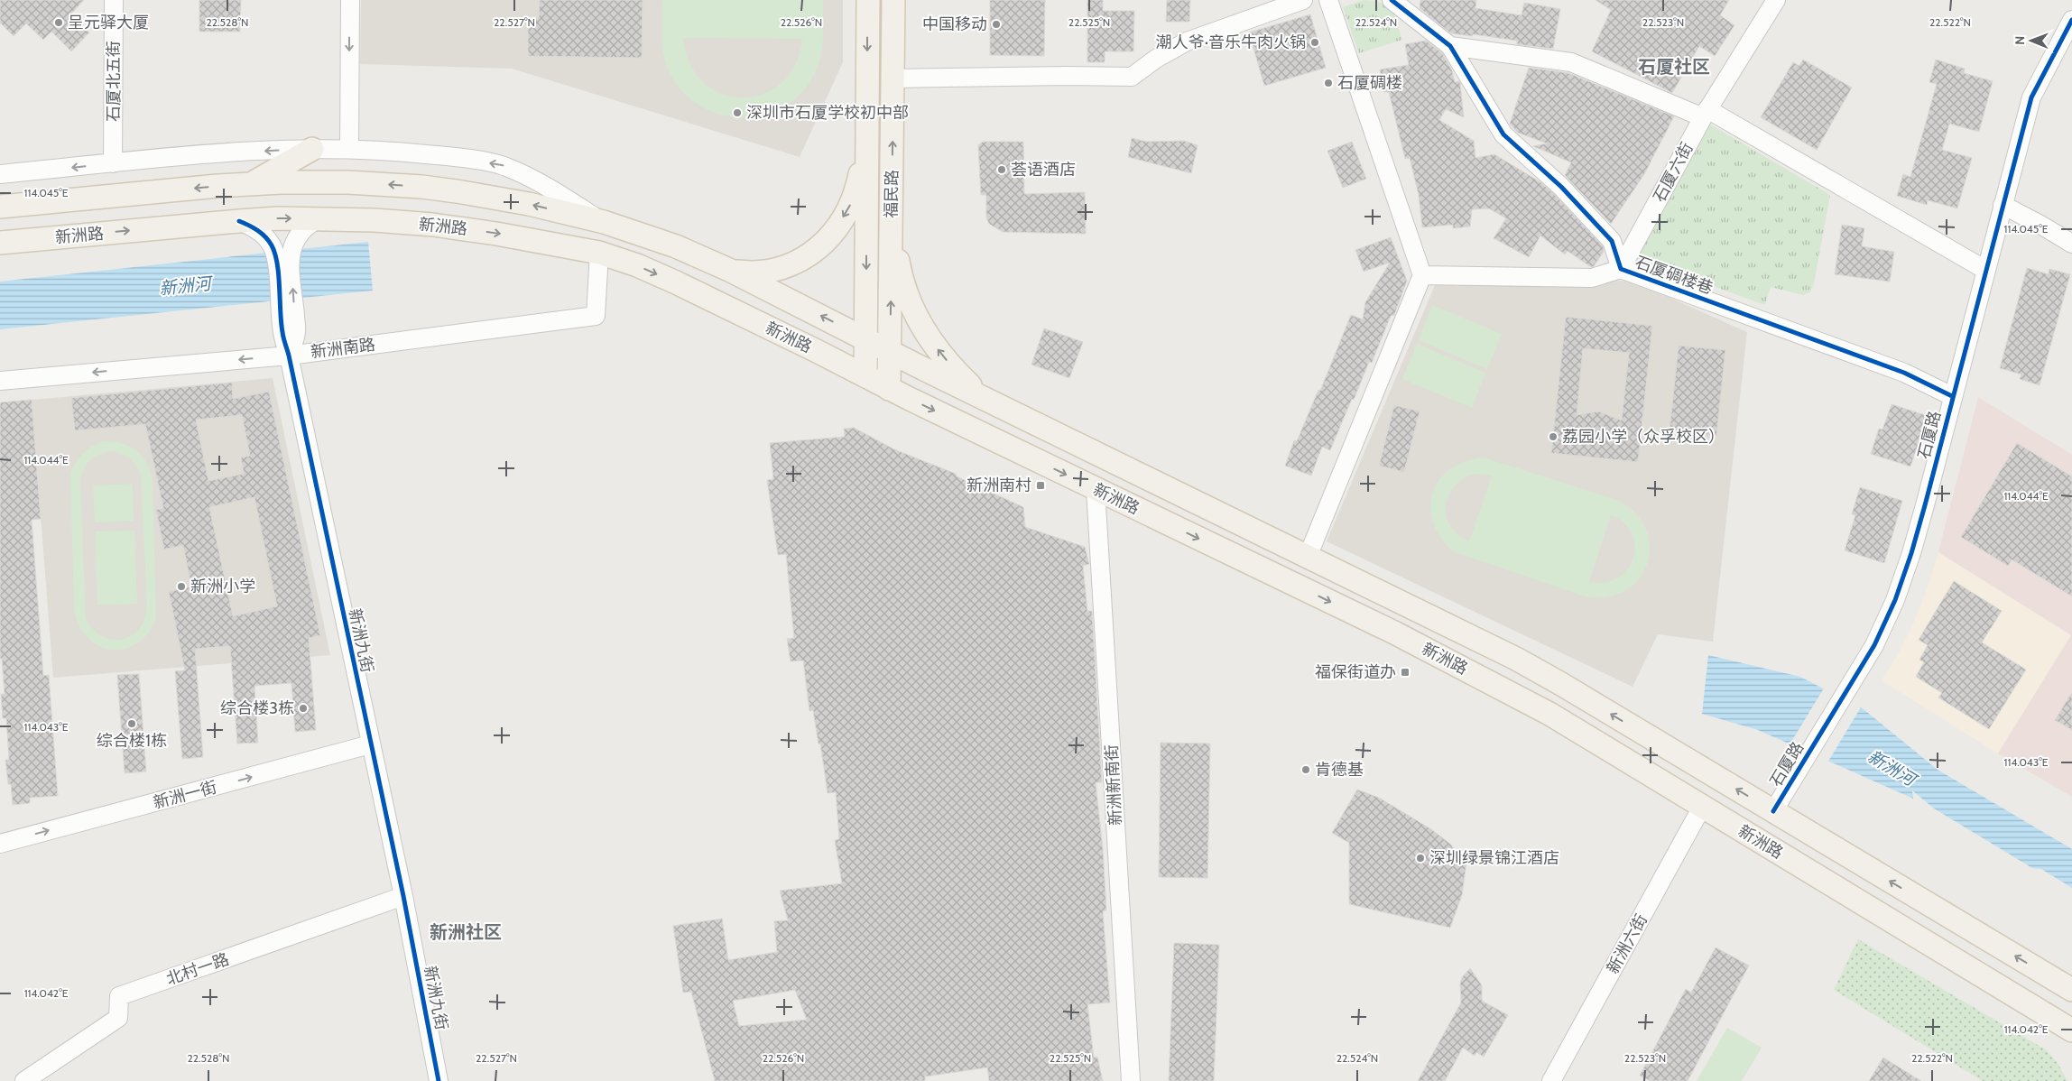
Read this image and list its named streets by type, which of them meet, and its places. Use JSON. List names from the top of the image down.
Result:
{
  "streets": {
    "main road": ["福民路", "新洲路"],
    "street": [
      "石厦北五街",
      "石厦六街",
      "石厦碉楼巷",
      "新洲南路",
      "石厦路",
      "新洲九街",
      "新洲新南街",
      "新洲一街",
      "新洲六街",
      "北村一路"
    ]
  },
  "crossings": [
    ["石厦六街", "石厦碉楼巷"],
    ["福民路", "新洲路"],
    ["新洲路", "新洲南路"],
    ["新洲路", "石厦路"],
    ["新洲路", "新洲九街"],
    ["新洲路", "新洲新南街"],
    ["新洲路", "新洲六街"],
    ["石厦碉楼巷", "石厦路"],
    ["新洲南路", "新洲九街"],
    ["新洲九街", "新洲一街"],
    ["新洲九街", "北村一路"]
  ],
  "one_way": ["新洲南路", "新洲一街"],
  "districts": ["石厦社区", "新洲社区"],
  "water": ["新洲河"],
  "places": {
    "other": [
      "呈元驿大厦",
      "中国移动",
      "潮人爷·音乐牛肉火锅",
      "石厦碉楼",
      "深圳市石厦学校初中部",
      "荟语酒店",
      "荔园小学（众孚校区）",
      "新洲小学",
      "综合楼3栋",
      "综合楼1栋",
      "肯德基",
      "深圳绿景锦江酒店"
    ],
    "transit": ["新洲南村", "福保街道办"]
  },
  "north": "left",
  "coordinates": [
    "22.528°N",
    "22.527°N",
    "22.526°N",
    "22.525°N",
    "22.524°N",
    "22.523°N",
    "22.522°N",
    "114.045°E",
    "114.044°E",
    "114.043°E",
    "114.042°E"
  ]
}
